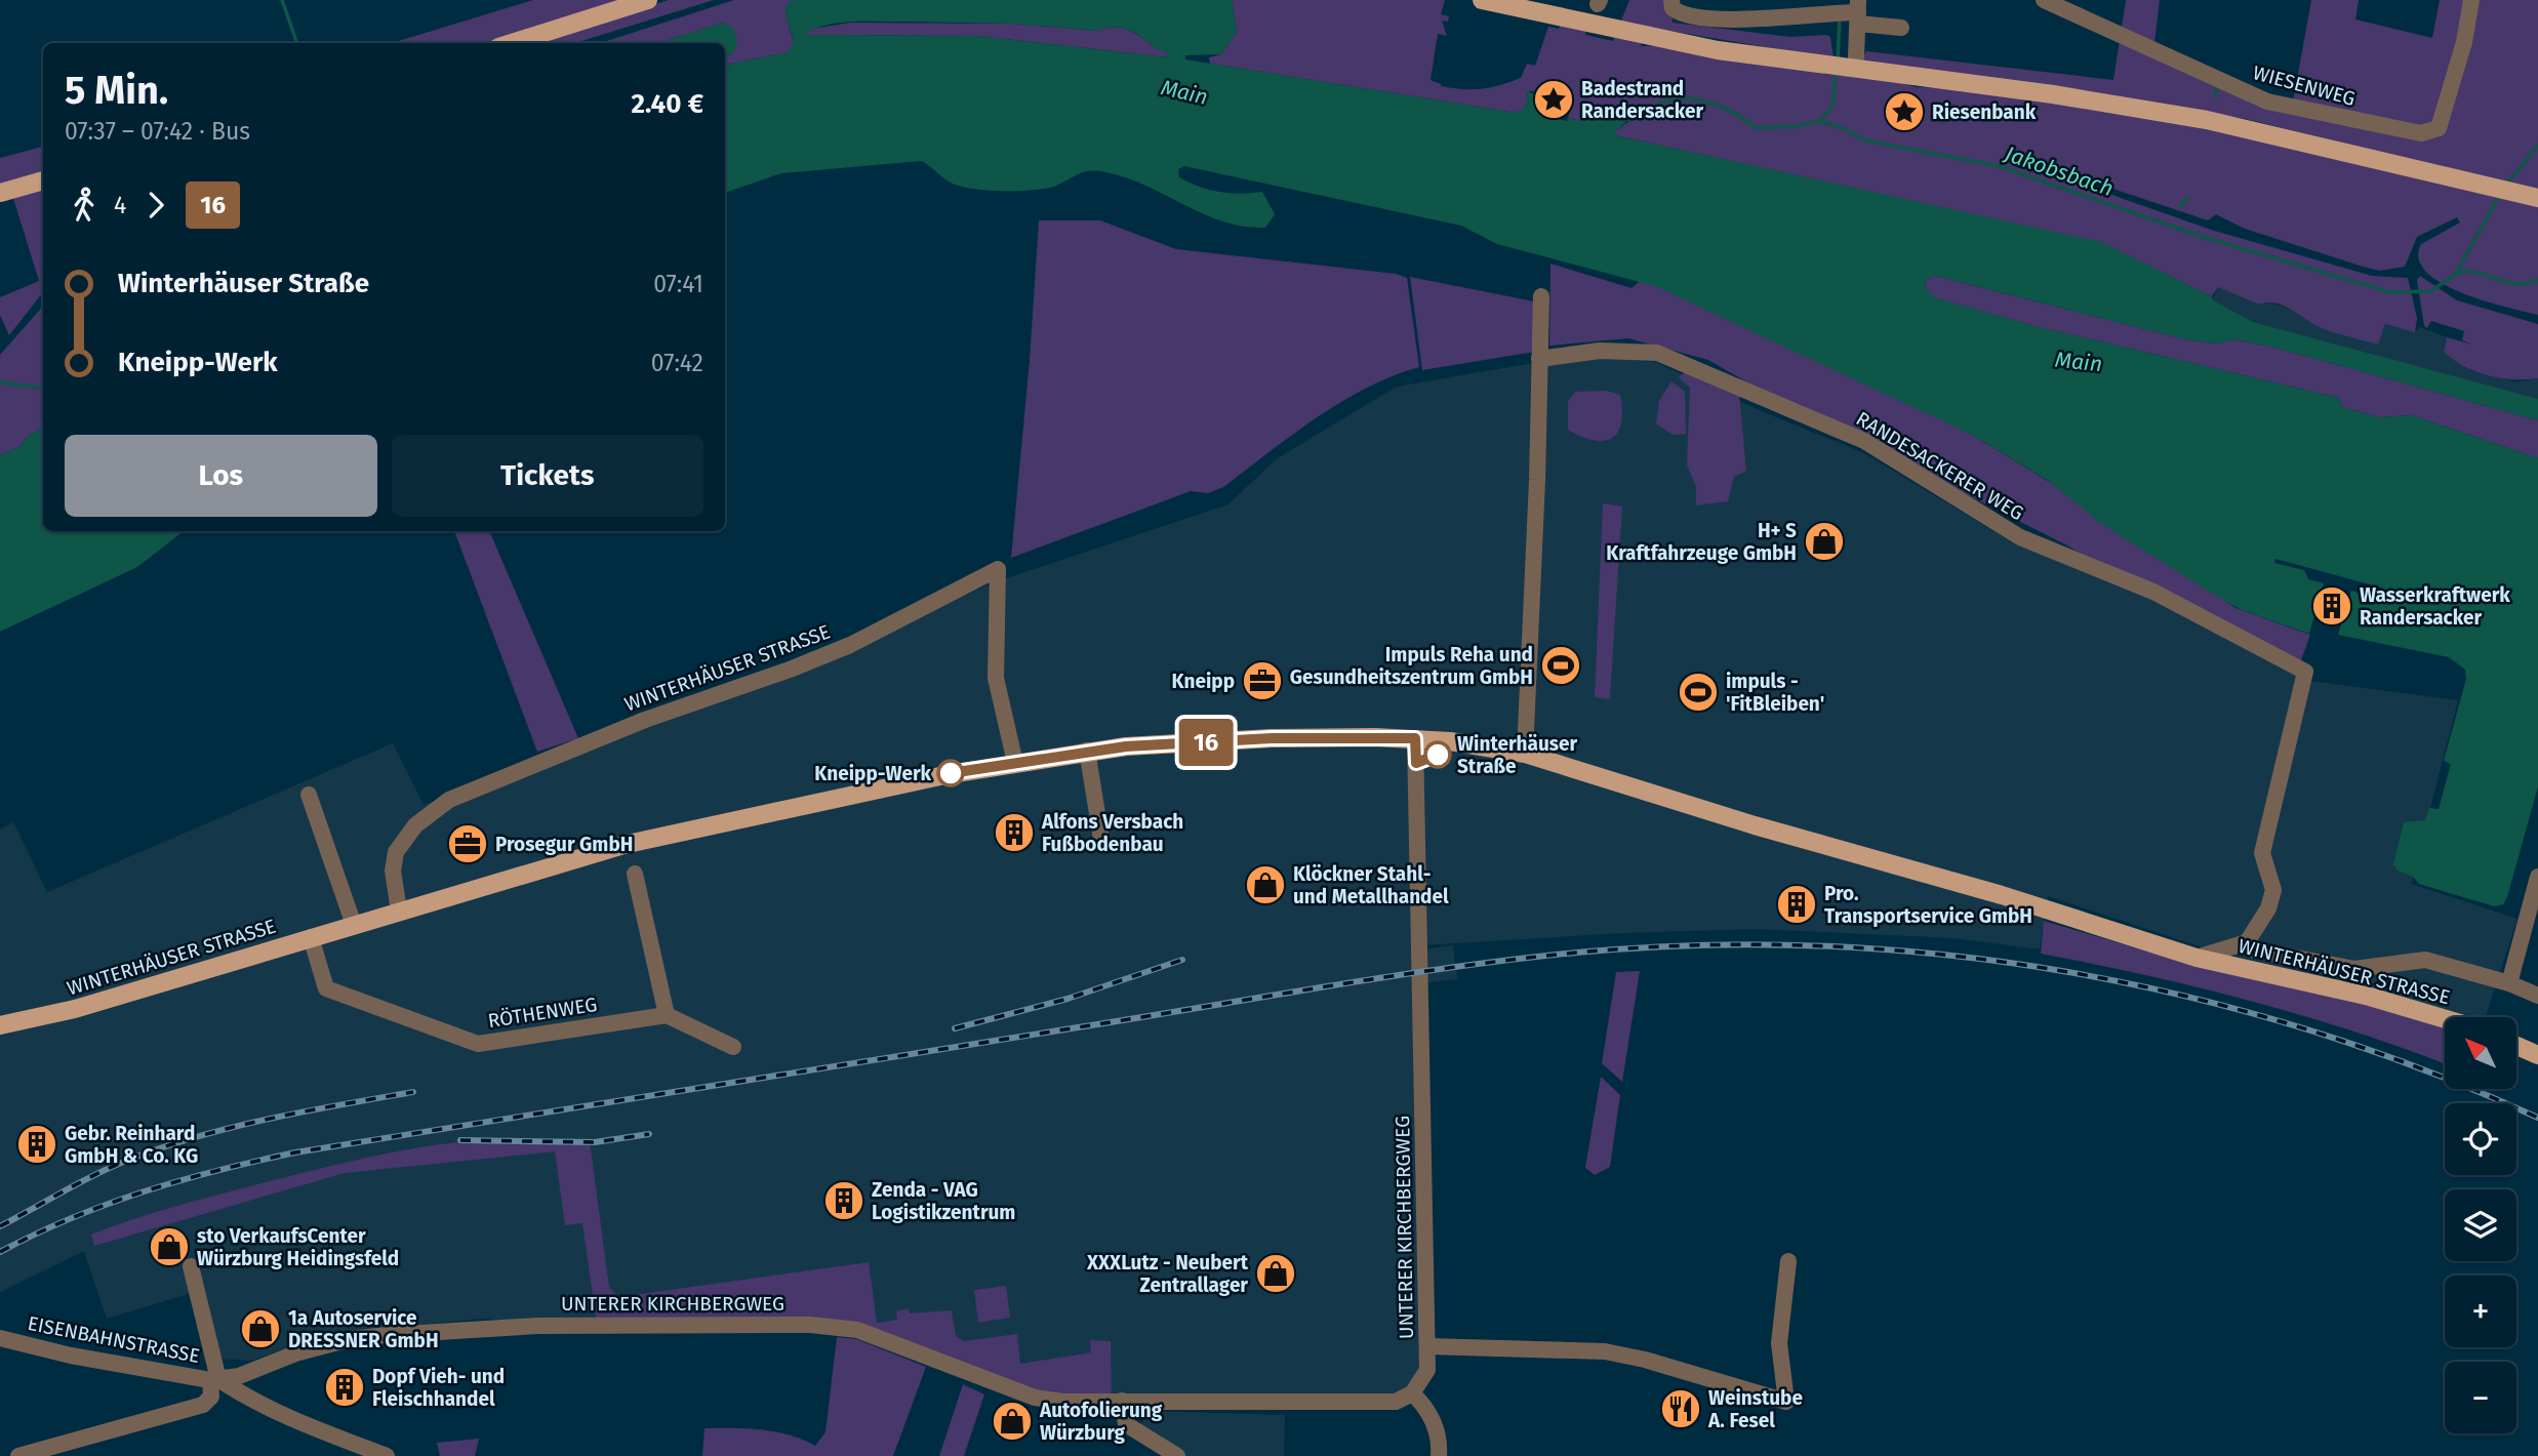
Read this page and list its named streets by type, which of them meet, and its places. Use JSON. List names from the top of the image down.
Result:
{
  "streets": {
    "main road": ["WINTERHÄUSER STRASSE"],
    "street": [
      "WIESENWEG",
      "RANDESACKERER WEG",
      "RÖTHENWEG",
      "UNTERER KIRCHBERGWEG",
      "EISENBAHNSTRASSE"
    ]
  },
  "crossings": [
    ["RANDESACKERER WEG", "WINTERHÄUSER STRASSE"],
    ["WINTERHÄUSER STRASSE", "RÖTHENWEG"],
    ["WINTERHÄUSER STRASSE", "UNTERER KIRCHBERGWEG"],
    ["UNTERER KIRCHBERGWEG", "EISENBAHNSTRASSE"]
  ],
  "water": ["Main", "Jakobsbach"],
  "places": {
    "place": ["Badestrand Randersacker", "Riesenbank"],
    "shop": [
      "H+ S Kraftfahrzeuge GmbH",
      "Klöckner Stahl- und Metallhandel",
      "sto VerkaufsCenter Würzburg Heidingsfeld",
      "XXXLutz - Neubert Zentrallager",
      "1a Autoservice DRESSNER GmbH",
      "Autofolierung Würzburg"
    ],
    "building": [
      "Wasserkraftwerk Randersacker",
      "Alfons Versbach Fußbodenbau",
      "Pro. Transportservice GmbH",
      "Gebr. Reinhard GmbH & Co. KG",
      "Zenda - VAG Logistikzentrum",
      "Dopf Vieh- und Fleischhandel"
    ],
    "sports": ["Impuls Reha und Gesundheitszentrum GmbH", "impuls - 'FitBleiben'"],
    "office": ["Kneipp", "Prosegur GmbH"],
    "other": ["Winterhäuser Straße", "Kneipp-Werk"],
    "restaurant": ["Weinstube A. Fesel"]
  },
  "lines": ["bus line 16"],
  "north": "top left",
  "page": {
    "on_map": "16",
    "heading": ["5 Min.", "07:37 – 07:42 · Bus", "2.40 €"],
    "legs": ["4", "16"],
    "list": [
      {
        "name": "Winterhäuser Straße",
        "value": "07:41"
      },
      {
        "name": "Kneipp-Werk",
        "value": "07:42"
      }
    ],
    "buttons": ["Los", "Tickets"],
    "map_buttons": ["+", "−"]
  }
}
